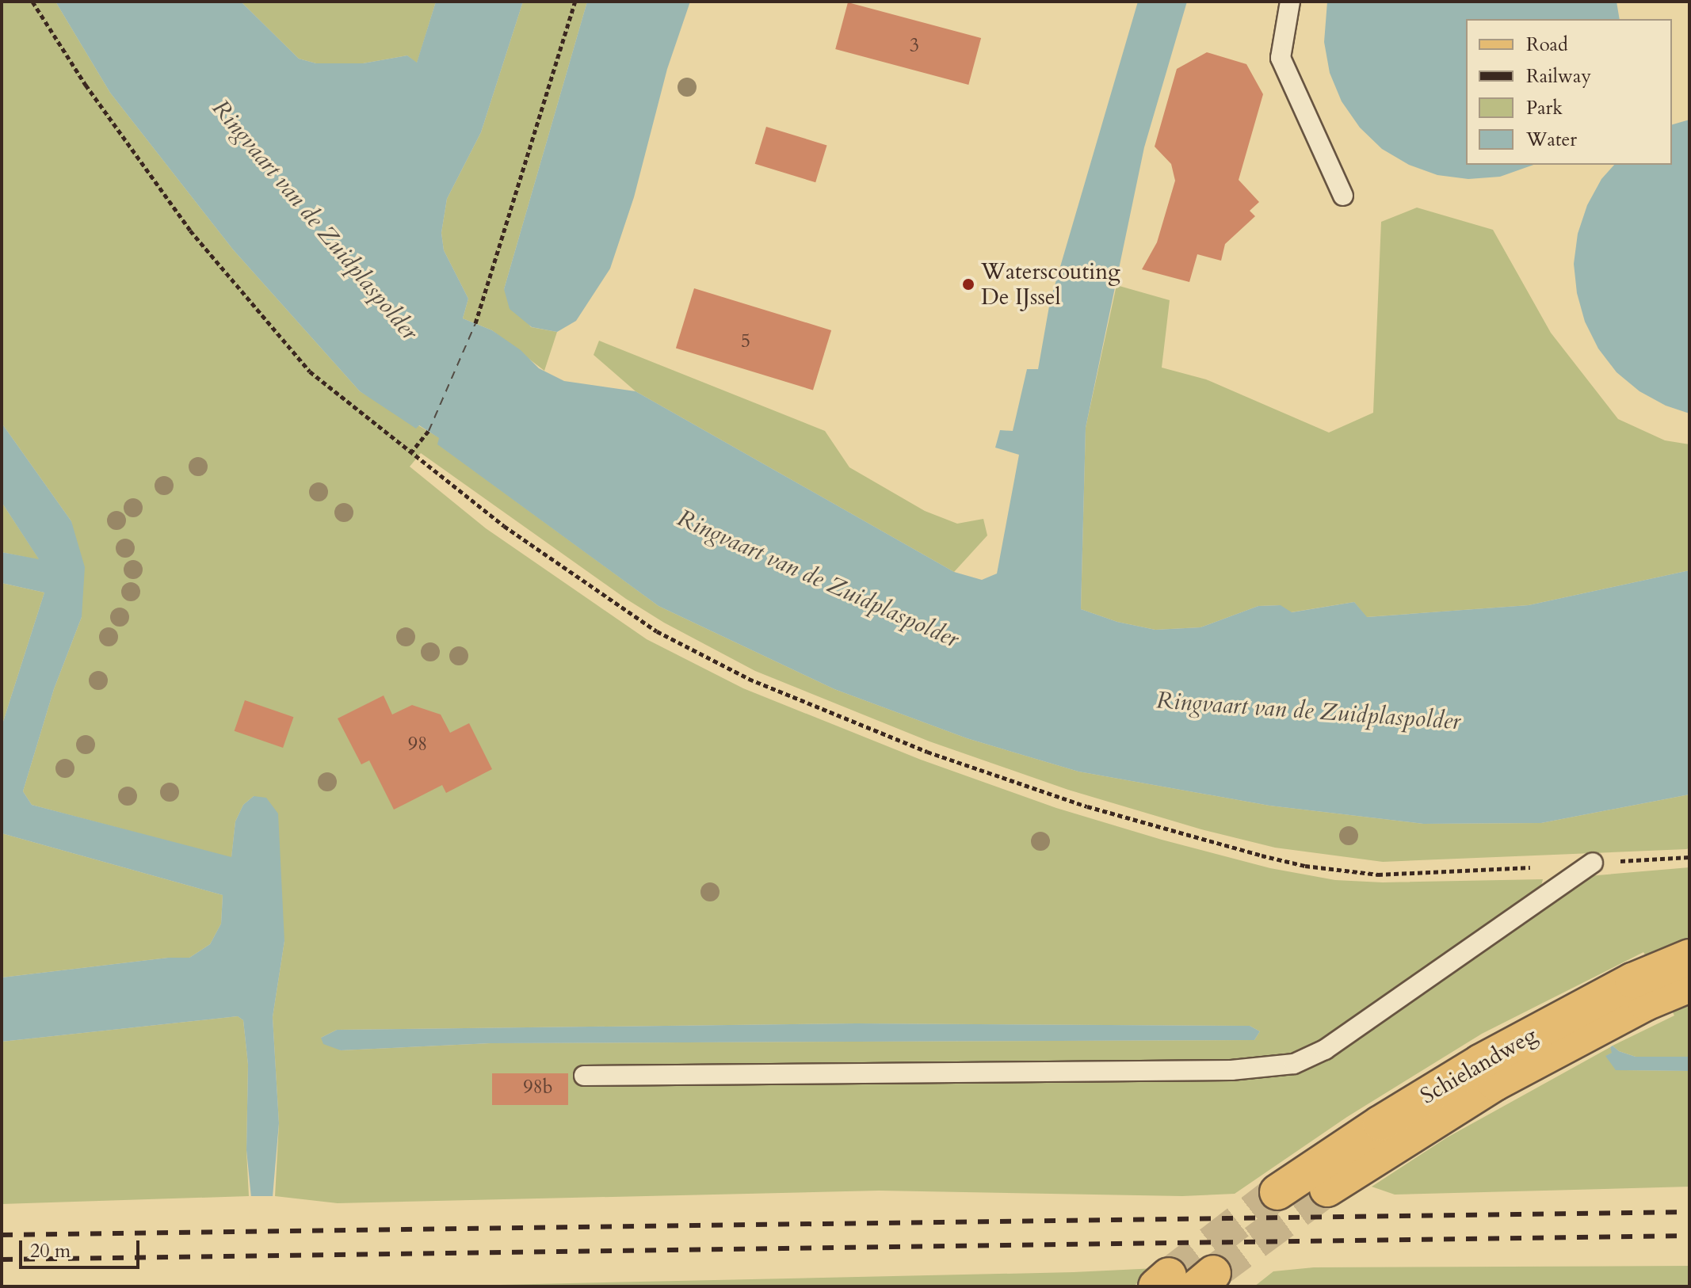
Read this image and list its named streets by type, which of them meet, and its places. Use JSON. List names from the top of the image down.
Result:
{
  "streets": {
    "main road": ["Schielandweg"]
  },
  "water": ["Ringvaart van de Zuidplaspolder"],
  "places": ["Waterscouting De IJssel"],
  "house_numbers": [
    "3",
    "5",
    "98",
    "98b"
  ],
  "legend": [
    "Road",
    "Railway",
    "Park",
    "Water"
  ],
  "scale_bar": "20 m"
}
